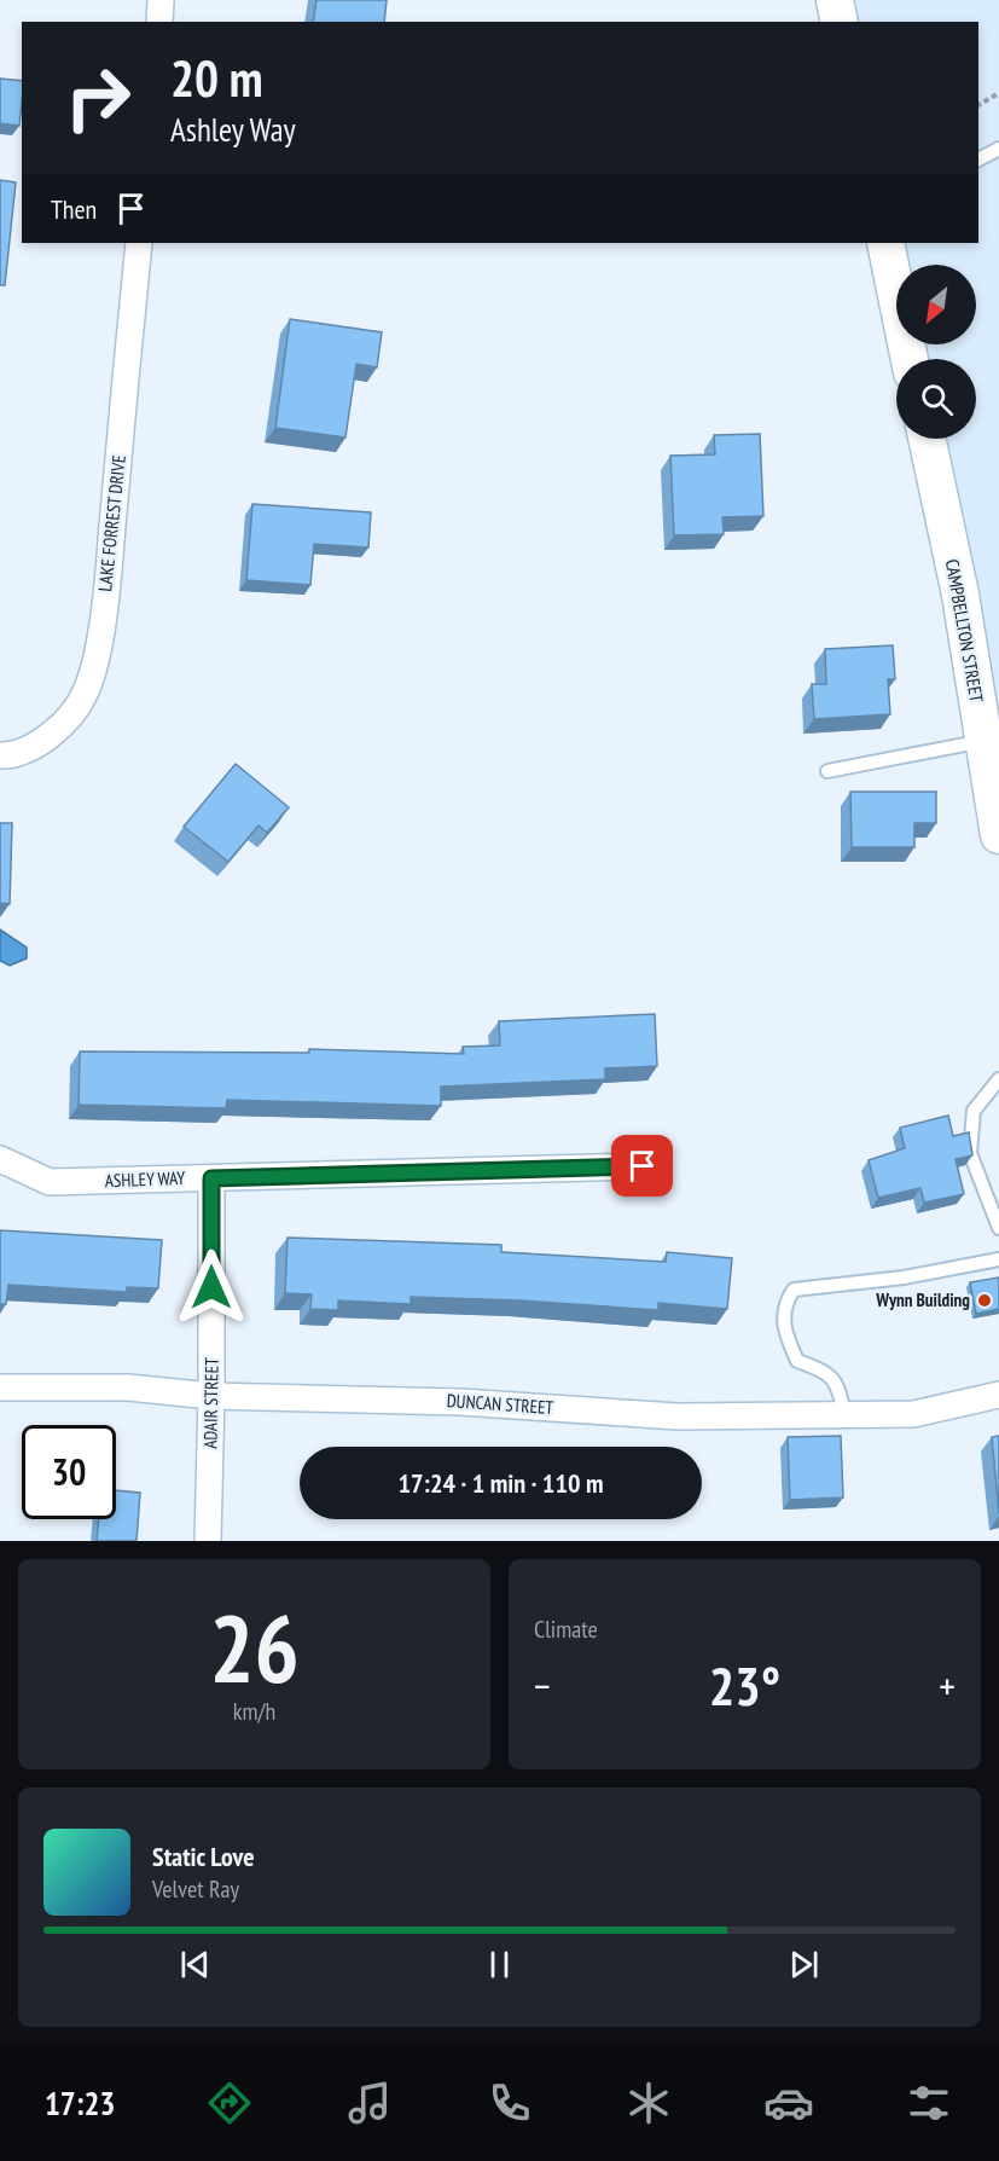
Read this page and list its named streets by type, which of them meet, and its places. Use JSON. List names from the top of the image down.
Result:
{
  "streets": {
    "main road": ["CAMPBELLTON STREET"],
    "street": [
      "LAKE FORREST DRIVE",
      "ASHLEY WAY",
      "ADAIR STREET",
      "DUNCAN STREET"
    ]
  },
  "crossings": [
    ["ASHLEY WAY", "ADAIR STREET"],
    ["ADAIR STREET", "DUNCAN STREET"]
  ],
  "places": ["Wynn Building"],
  "north": "bottom left",
  "page": {
    "turn": ["20 m", "Ashley Way"],
    "then": "Then",
    "limit": "30",
    "trip": "17:24 · 1 min · 110 m",
    "tile": [
      ["26", "km/h"],
      "Climate"
    ],
    "heat": ["−", "23°", "+"],
    "song": ["Static Love", "Velvet Ray"],
    "tabs": "17:23"
  }
}
